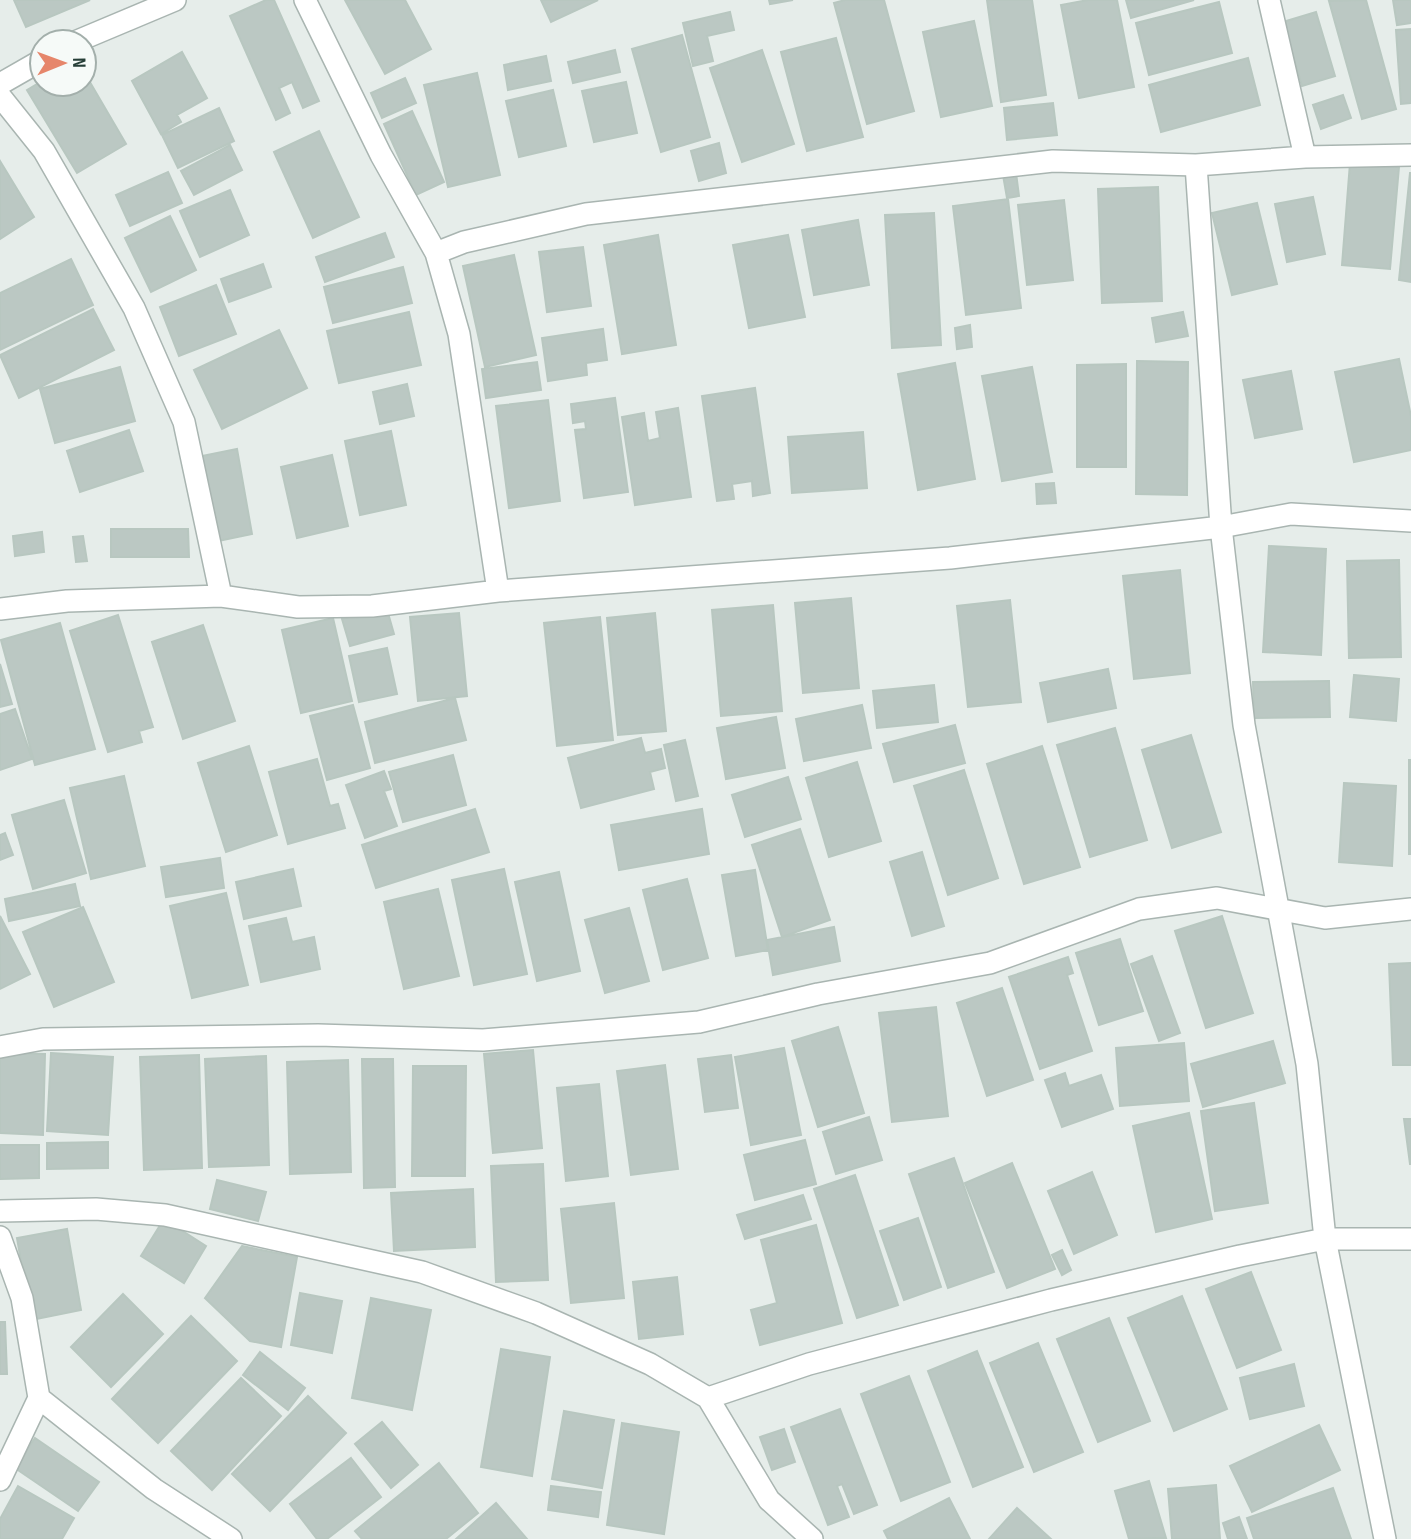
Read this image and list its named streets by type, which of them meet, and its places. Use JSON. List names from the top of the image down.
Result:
{
  "north": "right"
}
